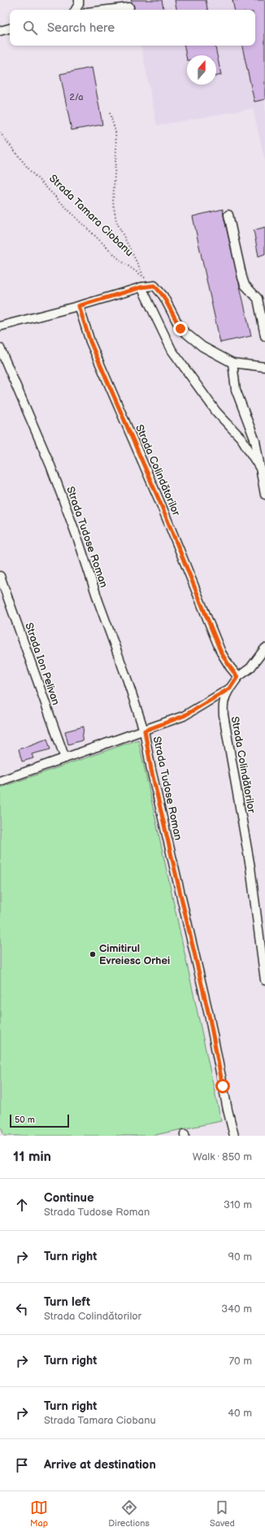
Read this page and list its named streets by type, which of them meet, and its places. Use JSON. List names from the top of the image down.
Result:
{
  "streets": {
    "street": ["Strada Colindătorilor", "Strada Tudose Roman", "Strada Ion Pelivan"],
    "path": ["Strada Tamara Ciobanu"]
  },
  "places": ["Cimitirul Evreiesc Orhei"],
  "house_numbers": ["2/a"],
  "scale_bar": "50 m",
  "north": "top",
  "page": {
    "search": "Search here",
    "scale": "50 m",
    "heading": ["11 min", "Walk · 850 m"],
    "list": [
      ["Continue", "Strada Tudose Roman", "310 m"],
      ["Turn right", "90 m"],
      ["Turn left", "Strada Colindătorilor", "340 m"],
      ["Turn right", "70 m"],
      ["Turn right", "Strada Tamara Ciobanu", "40 m"],
      "Arrive at destination"
    ],
    "nav": ["Map", "Directions", "Saved"]
  }
}
